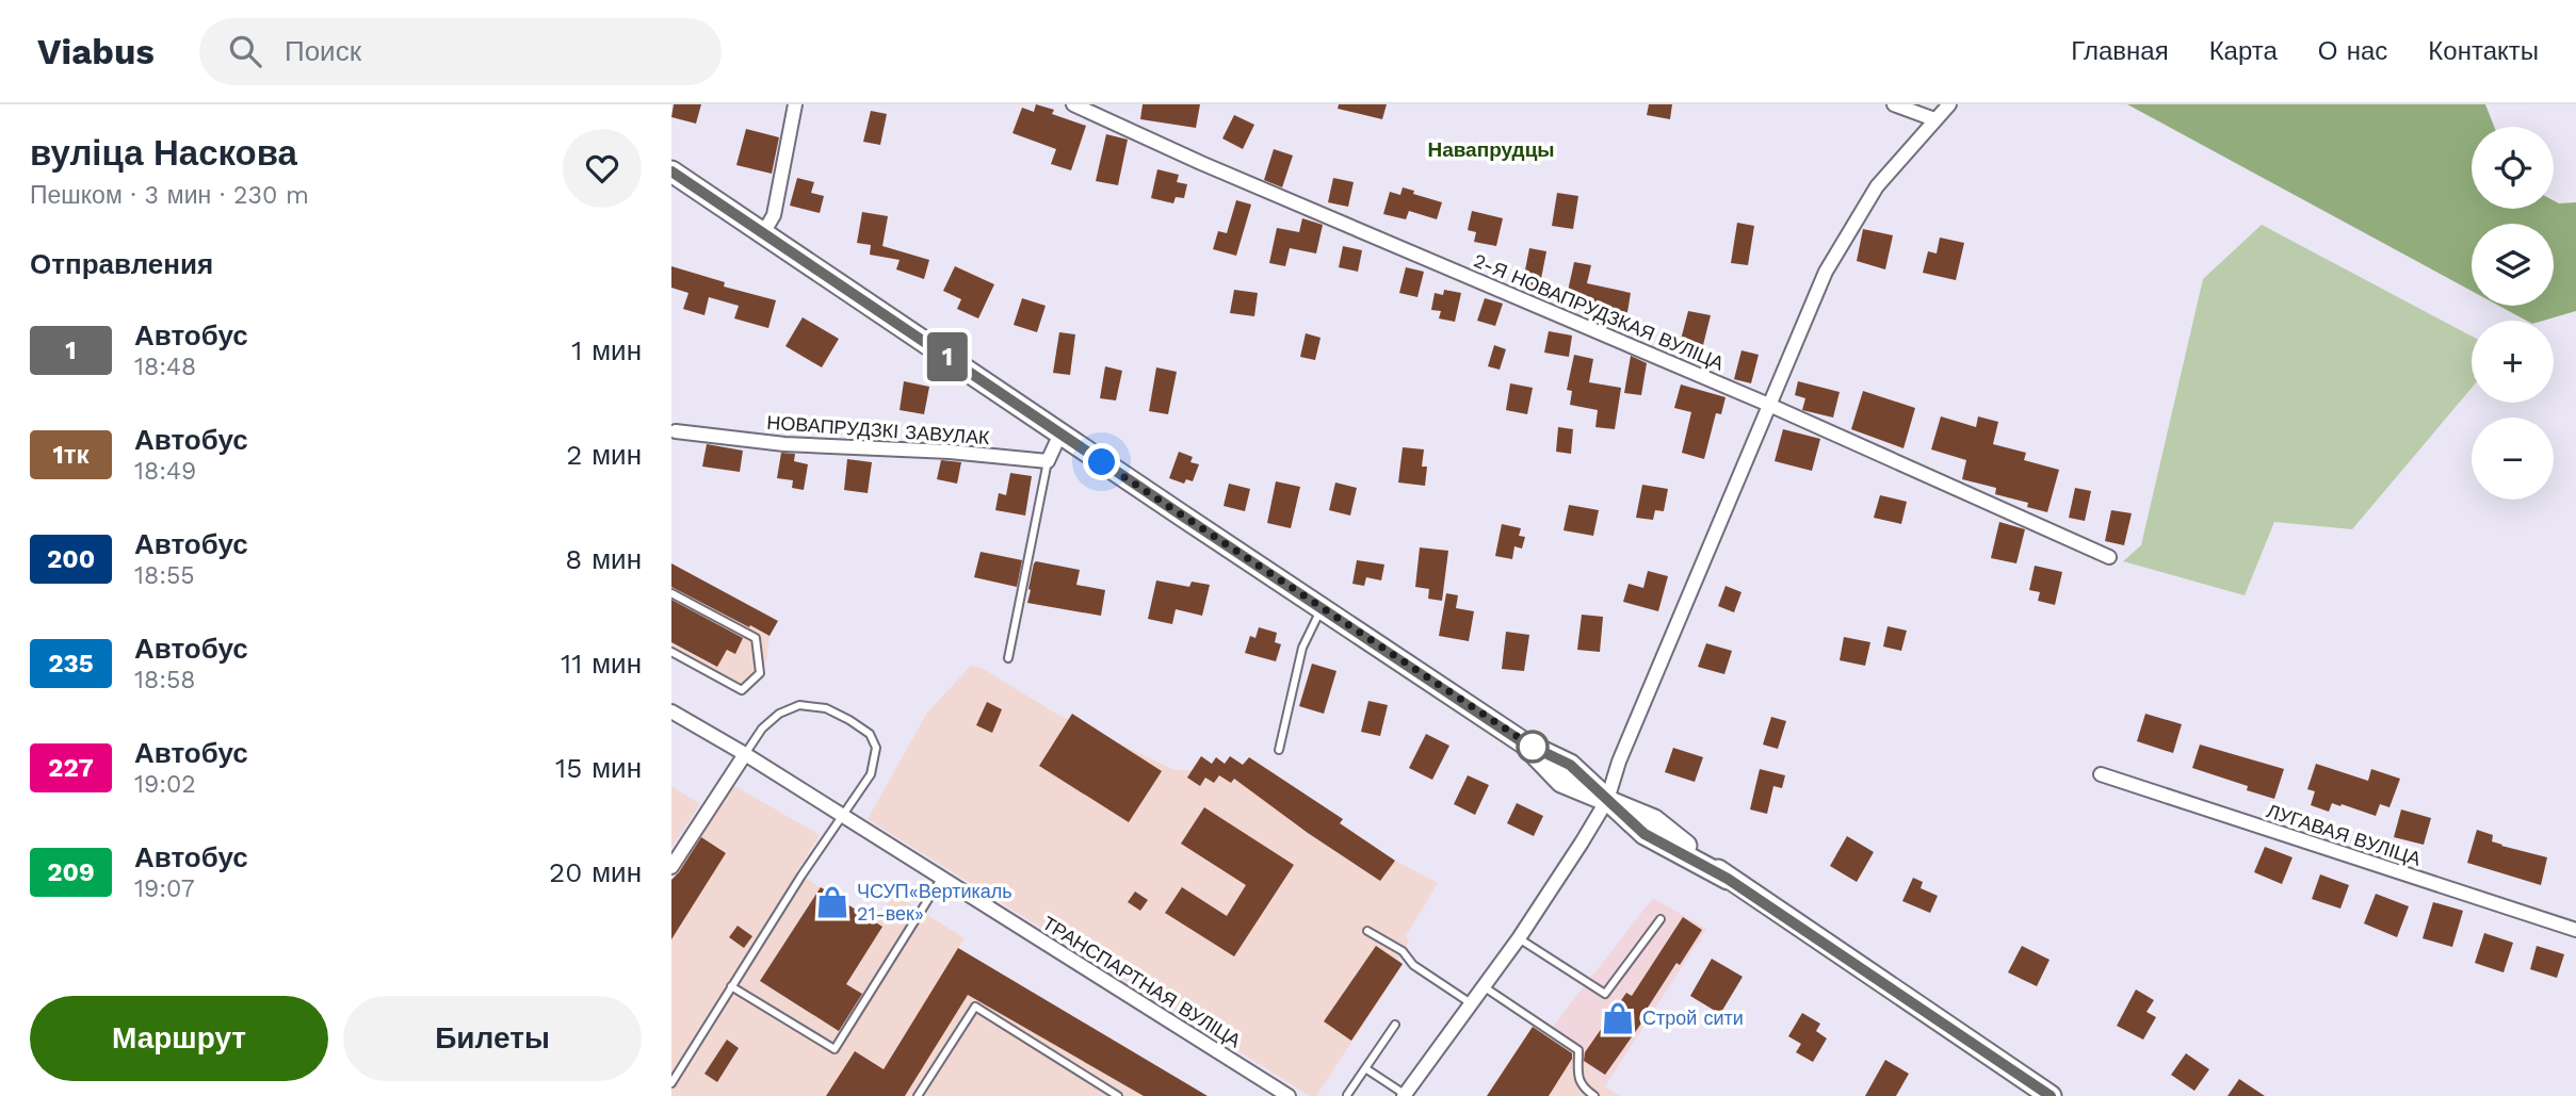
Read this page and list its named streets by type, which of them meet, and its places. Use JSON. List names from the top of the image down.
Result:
{
  "streets": {
    "street": [
      "2-Я НОВАПРУДЗКАЯ ВУЛІЦА",
      "НОВАПРУДЗКІ ЗАВУЛАК",
      "ЛУГАВАЯ ВУЛІЦА",
      "ТРАНСПАРТНАЯ ВУЛІЦА"
    ]
  },
  "districts": ["Навапрудцы"],
  "places": {
    "shop": ["ЧСУП«Вертикаль 21-век»", "Строй сити"]
  },
  "lines": ["bus line 1"],
  "page": {
    "header": "Viabus",
    "search": "Поиск",
    "nav": [
      "Главная",
      "Карта",
      "О нас",
      "Контакты"
    ],
    "heading": [
      ["вуліца Наскова", "Пешком · 3 мин · 230 m"],
      "Отправления"
    ],
    "on_map": "1",
    "map_buttons": ["+", "−"],
    "list": [
      {
        "mark": "1",
        "name": "Автобус",
        "note": "18:48",
        "value": "1 мин"
      },
      {
        "mark": "1тк",
        "name": "Автобус",
        "note": "18:49",
        "value": "2 мин"
      },
      {
        "mark": "200",
        "name": "Автобус",
        "note": "18:55",
        "value": "8 мин"
      },
      {
        "mark": "235",
        "name": "Автобус",
        "note": "18:58",
        "value": "11 мин"
      },
      {
        "mark": "227",
        "name": "Автобус",
        "note": "19:02",
        "value": "15 мин"
      },
      {
        "mark": "209",
        "name": "Автобус",
        "note": "19:07",
        "value": "20 мин"
      }
    ],
    "buttons": ["Маршрут", "Билеты"]
  }
}
